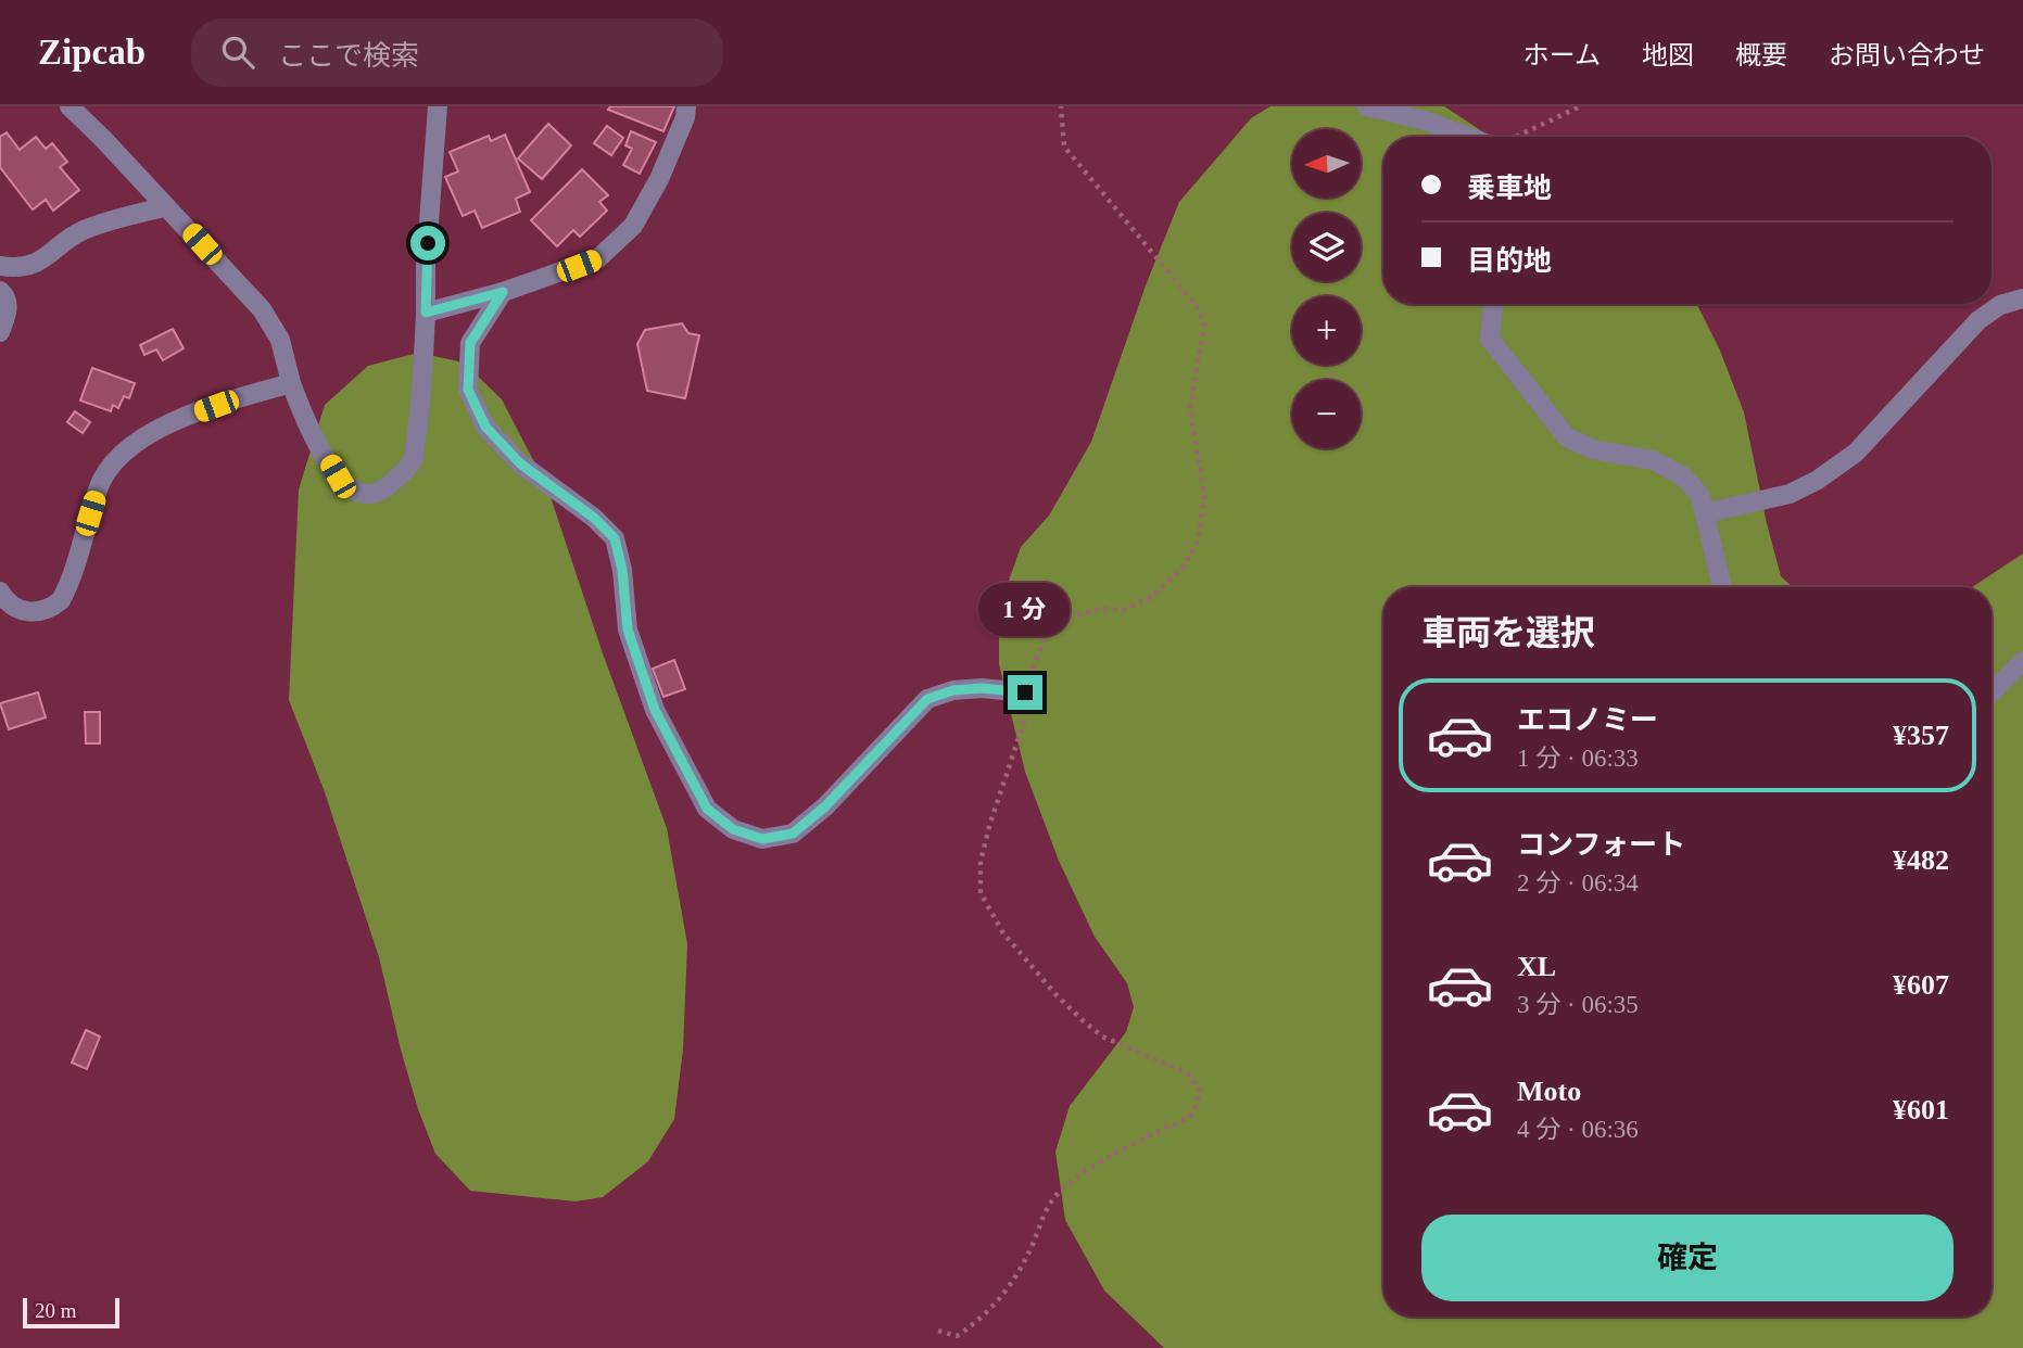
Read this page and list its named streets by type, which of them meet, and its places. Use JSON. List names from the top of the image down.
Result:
{
  "scale_bar": "20 m",
  "north": "left",
  "page": {
    "header": "Zipcab",
    "search": "ここで検索",
    "nav": [
      "ホーム",
      "地図",
      "概要",
      "お問い合わせ"
    ],
    "map_buttons": ["+", "−"],
    "banner": ["乗車地", "目的地"],
    "bubble": "1 分",
    "heading": "車両を選択",
    "list": [
      {
        "name": "エコノミー",
        "note": "1 分 · 06:33",
        "value": "¥357"
      },
      {
        "name": "コンフォート",
        "note": "2 分 · 06:34",
        "value": "¥482"
      },
      {
        "name": "XL",
        "note": "3 分 · 06:35",
        "value": "¥607"
      },
      {
        "name": "Moto",
        "note": "4 分 · 06:36",
        "value": "¥601"
      }
    ],
    "buttons": "確定",
    "scale": "20 m"
  }
}
